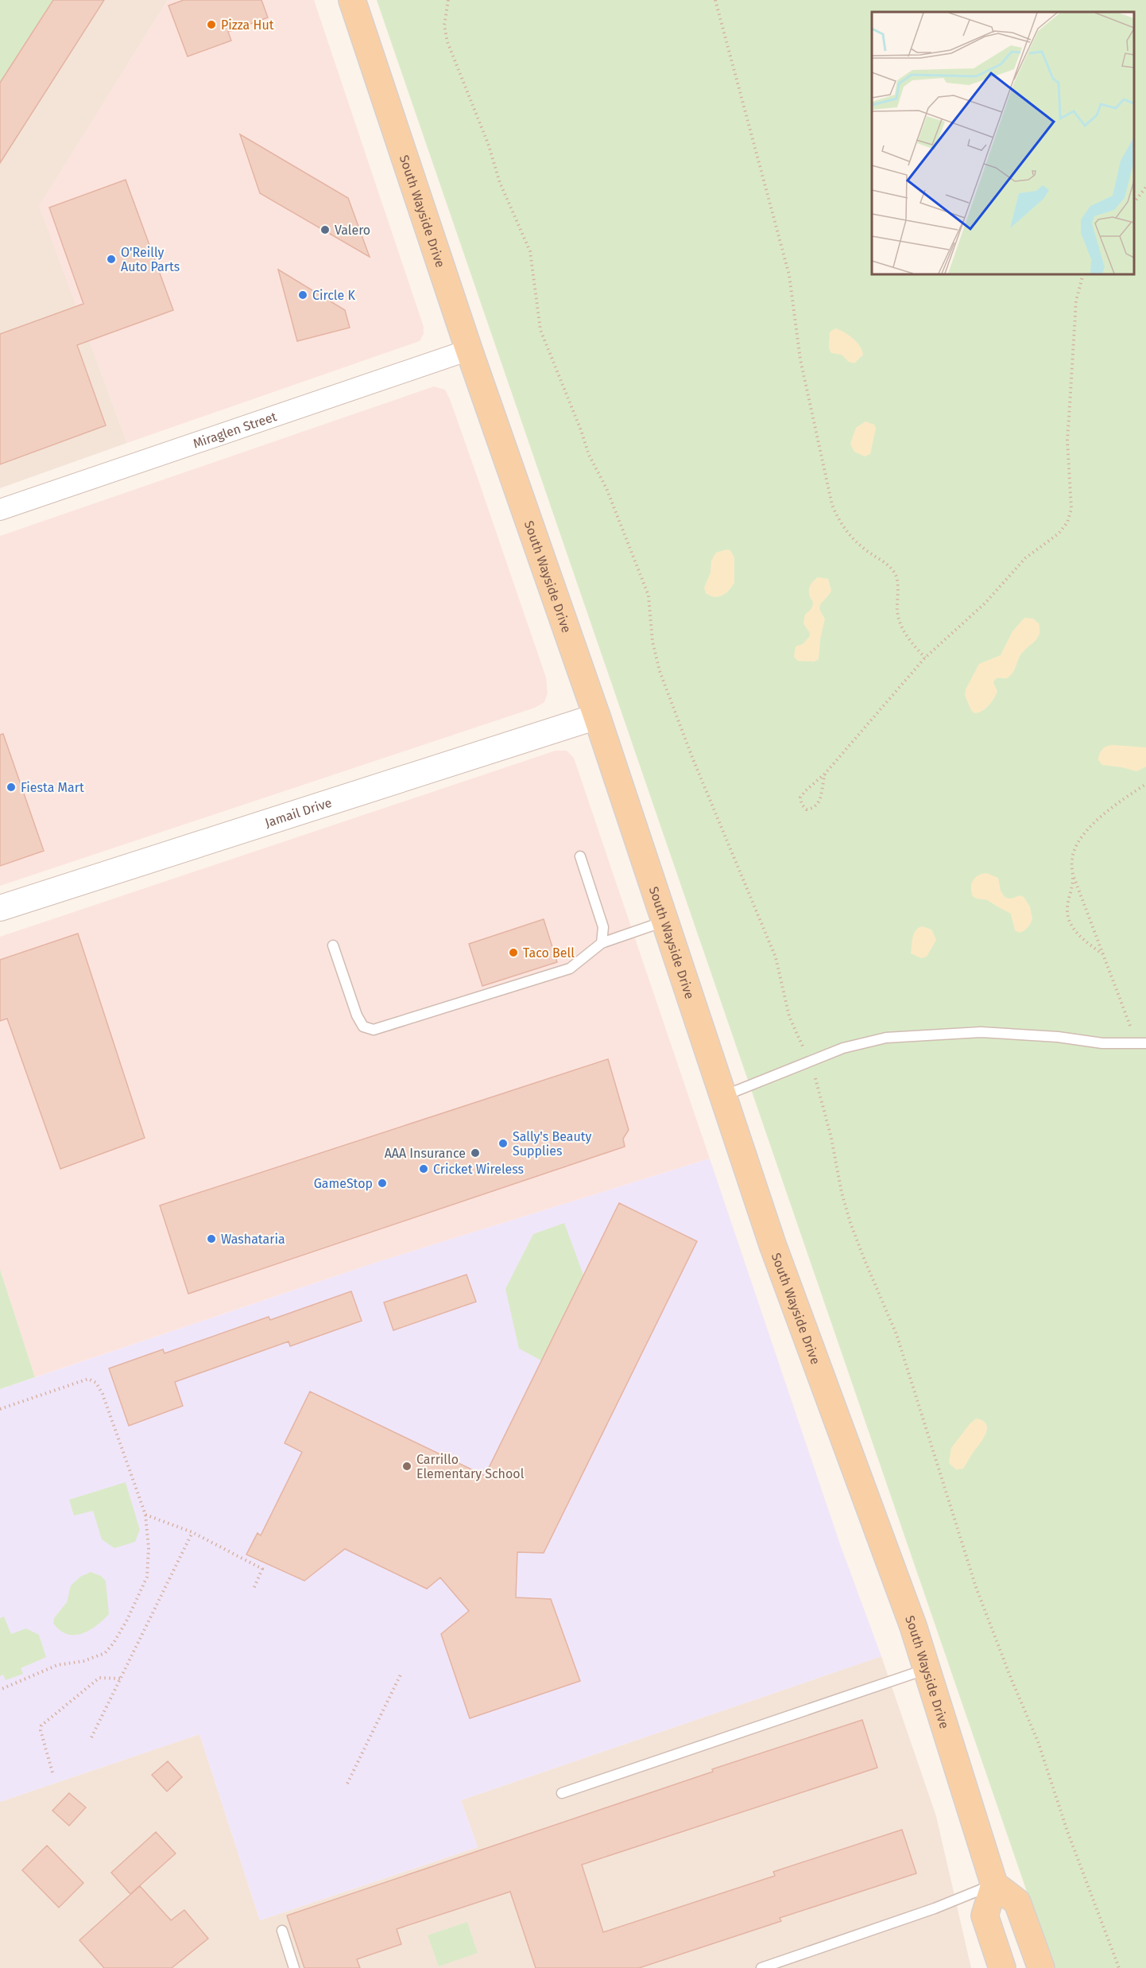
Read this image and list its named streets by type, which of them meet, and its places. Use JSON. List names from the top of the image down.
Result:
{
  "streets": {
    "main road": ["South Wayside Drive"],
    "street": ["Miraglen Street", "Jamail Drive"]
  },
  "crossings": [
    ["South Wayside Drive", "Miraglen Street"],
    ["South Wayside Drive", "Jamail Drive"]
  ],
  "places": [
    "Pizza Hut",
    "Valero",
    "O'Reilly Auto Parts",
    "Circle K",
    "Fiesta Mart",
    "Taco Bell",
    "Sally's Beauty Supplies",
    "AAA Insurance",
    "Cricket Wireless",
    "GameStop",
    "Washataria",
    "Carrillo Elementary School"
  ]
}
